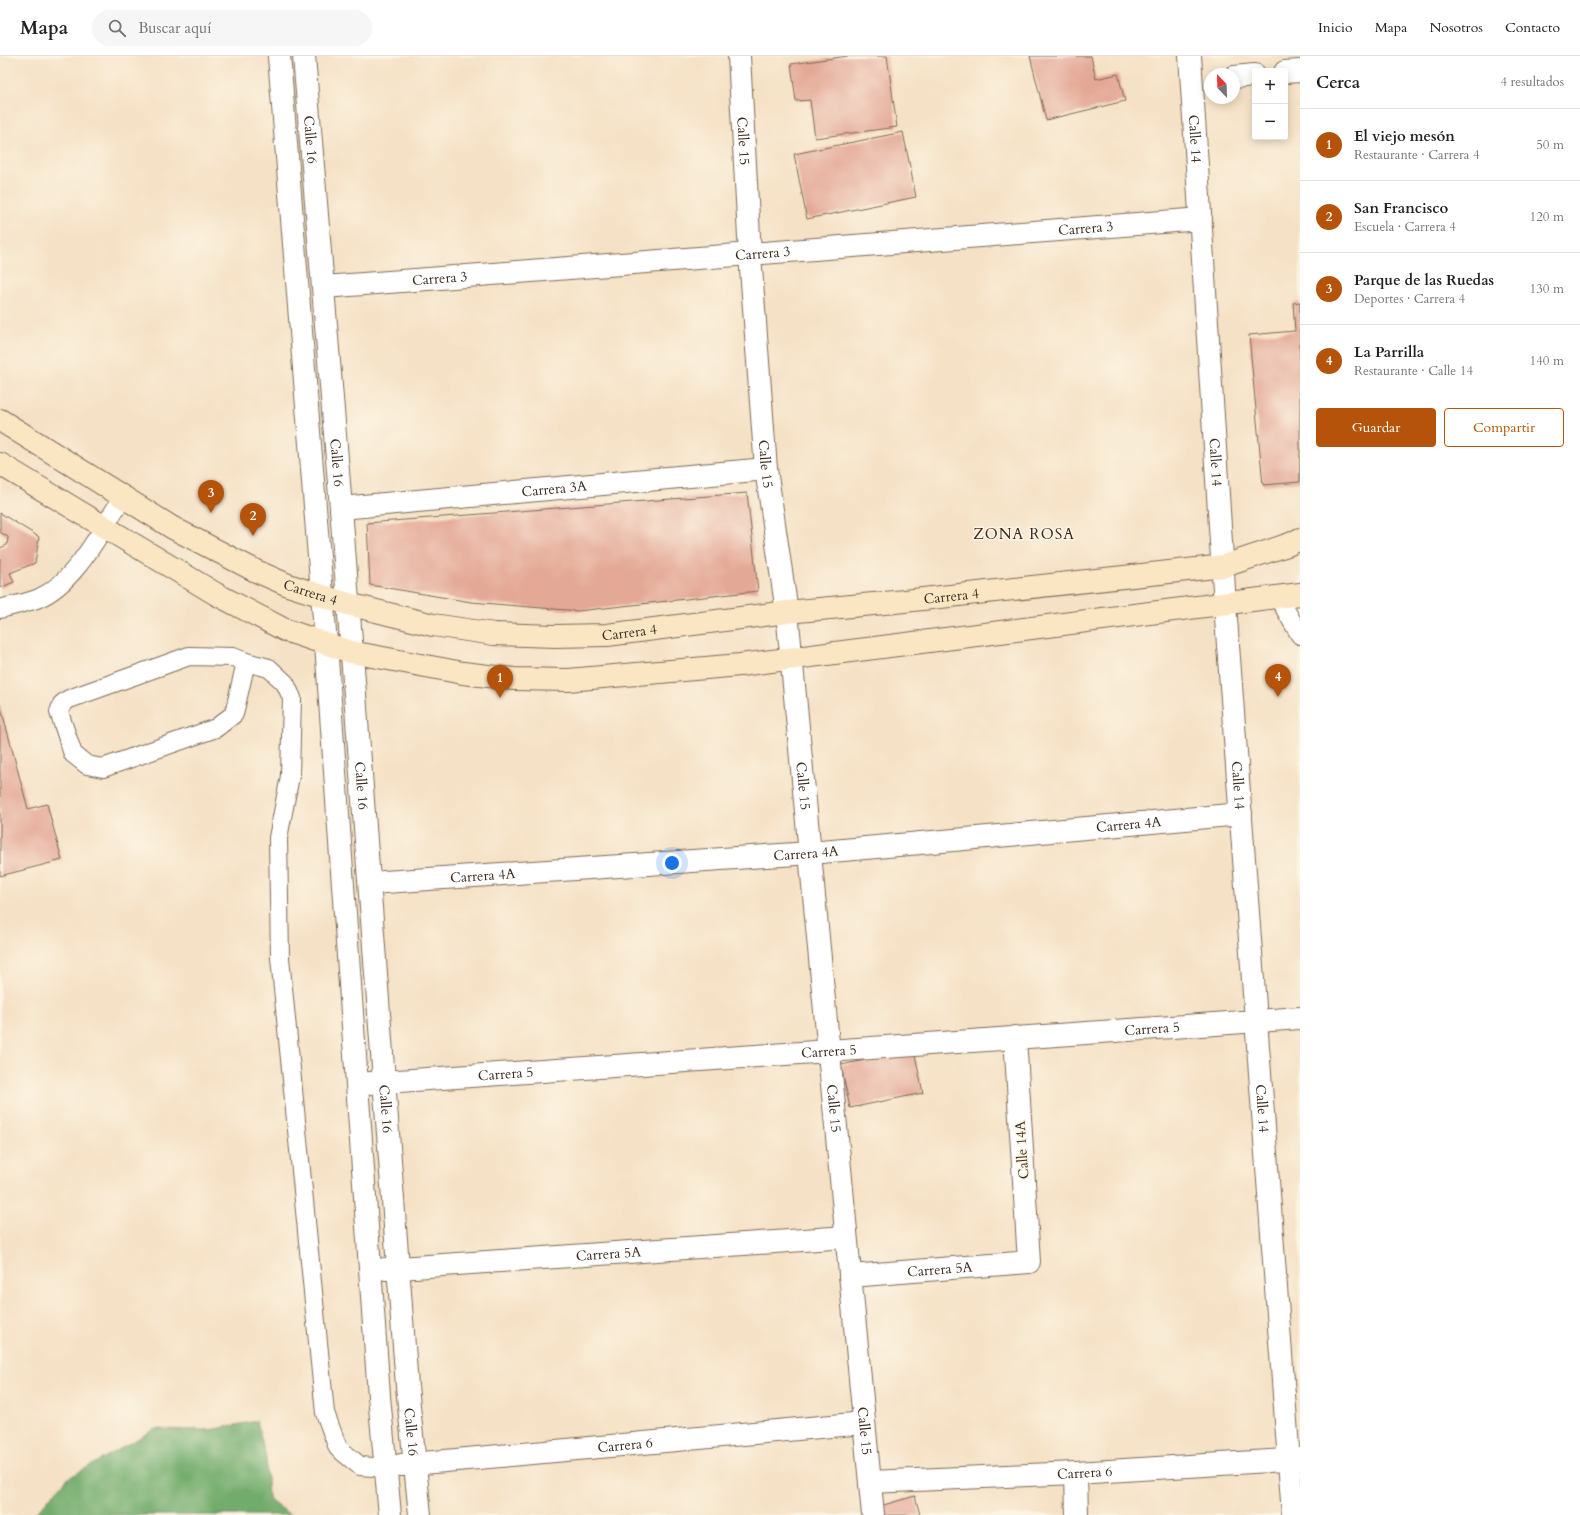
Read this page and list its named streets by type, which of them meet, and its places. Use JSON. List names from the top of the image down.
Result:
{
  "streets": {
    "main road": ["Carrera 4"],
    "street": [
      "Calle 14",
      "Calle 16",
      "Calle 15",
      "Carrera 3",
      "Carrera 3A",
      "Carrera 4A",
      "Carrera 5",
      "Calle 14A",
      "Carrera 5A",
      "Carrera 6"
    ]
  },
  "crossings": [
    ["Calle 14", "Carrera 3"],
    ["Calle 14", "Carrera 4"],
    ["Calle 14", "Carrera 4A"],
    ["Calle 14", "Carrera 5"],
    ["Calle 14", "Carrera 6"],
    ["Calle 16", "Carrera 3"],
    ["Calle 16", "Carrera 3A"],
    ["Calle 16", "Carrera 4"],
    ["Calle 16", "Carrera 4A"],
    ["Calle 16", "Carrera 5"],
    ["Calle 16", "Carrera 5A"],
    ["Calle 16", "Carrera 6"],
    ["Calle 15", "Carrera 3"],
    ["Calle 15", "Carrera 3A"],
    ["Calle 15", "Carrera 4"],
    ["Calle 15", "Carrera 4A"],
    ["Calle 15", "Carrera 5"],
    ["Calle 15", "Carrera 5A"],
    ["Calle 15", "Carrera 6"],
    ["Carrera 5", "Calle 14A"],
    ["Calle 14A", "Carrera 5A"]
  ],
  "districts": ["ZONA ROSA"],
  "north": "top left",
  "page": {
    "header": "Mapa",
    "search": "Buscar aquí",
    "nav": [
      "Inicio",
      "Mapa",
      "Nosotros",
      "Contacto"
    ],
    "heading": ["Cerca", "4 resultados"],
    "map_buttons": ["+", "−"],
    "list": [
      {
        "mark": "1",
        "name": "El viejo mesón",
        "note": "Restaurante · Carrera 4",
        "value": "50 m"
      },
      {
        "mark": "2",
        "name": "San Francisco",
        "note": "Escuela · Carrera 4",
        "value": "120 m"
      },
      {
        "mark": "3",
        "name": "Parque de las Ruedas",
        "note": "Deportes · Carrera 4",
        "value": "130 m"
      },
      {
        "mark": "4",
        "name": "La Parrilla",
        "note": "Restaurante · Calle 14",
        "value": "140 m"
      }
    ],
    "buttons": ["Guardar", "Compartir"],
    "pins": [
      "3",
      "2",
      "4",
      "1"
    ]
  }
}
